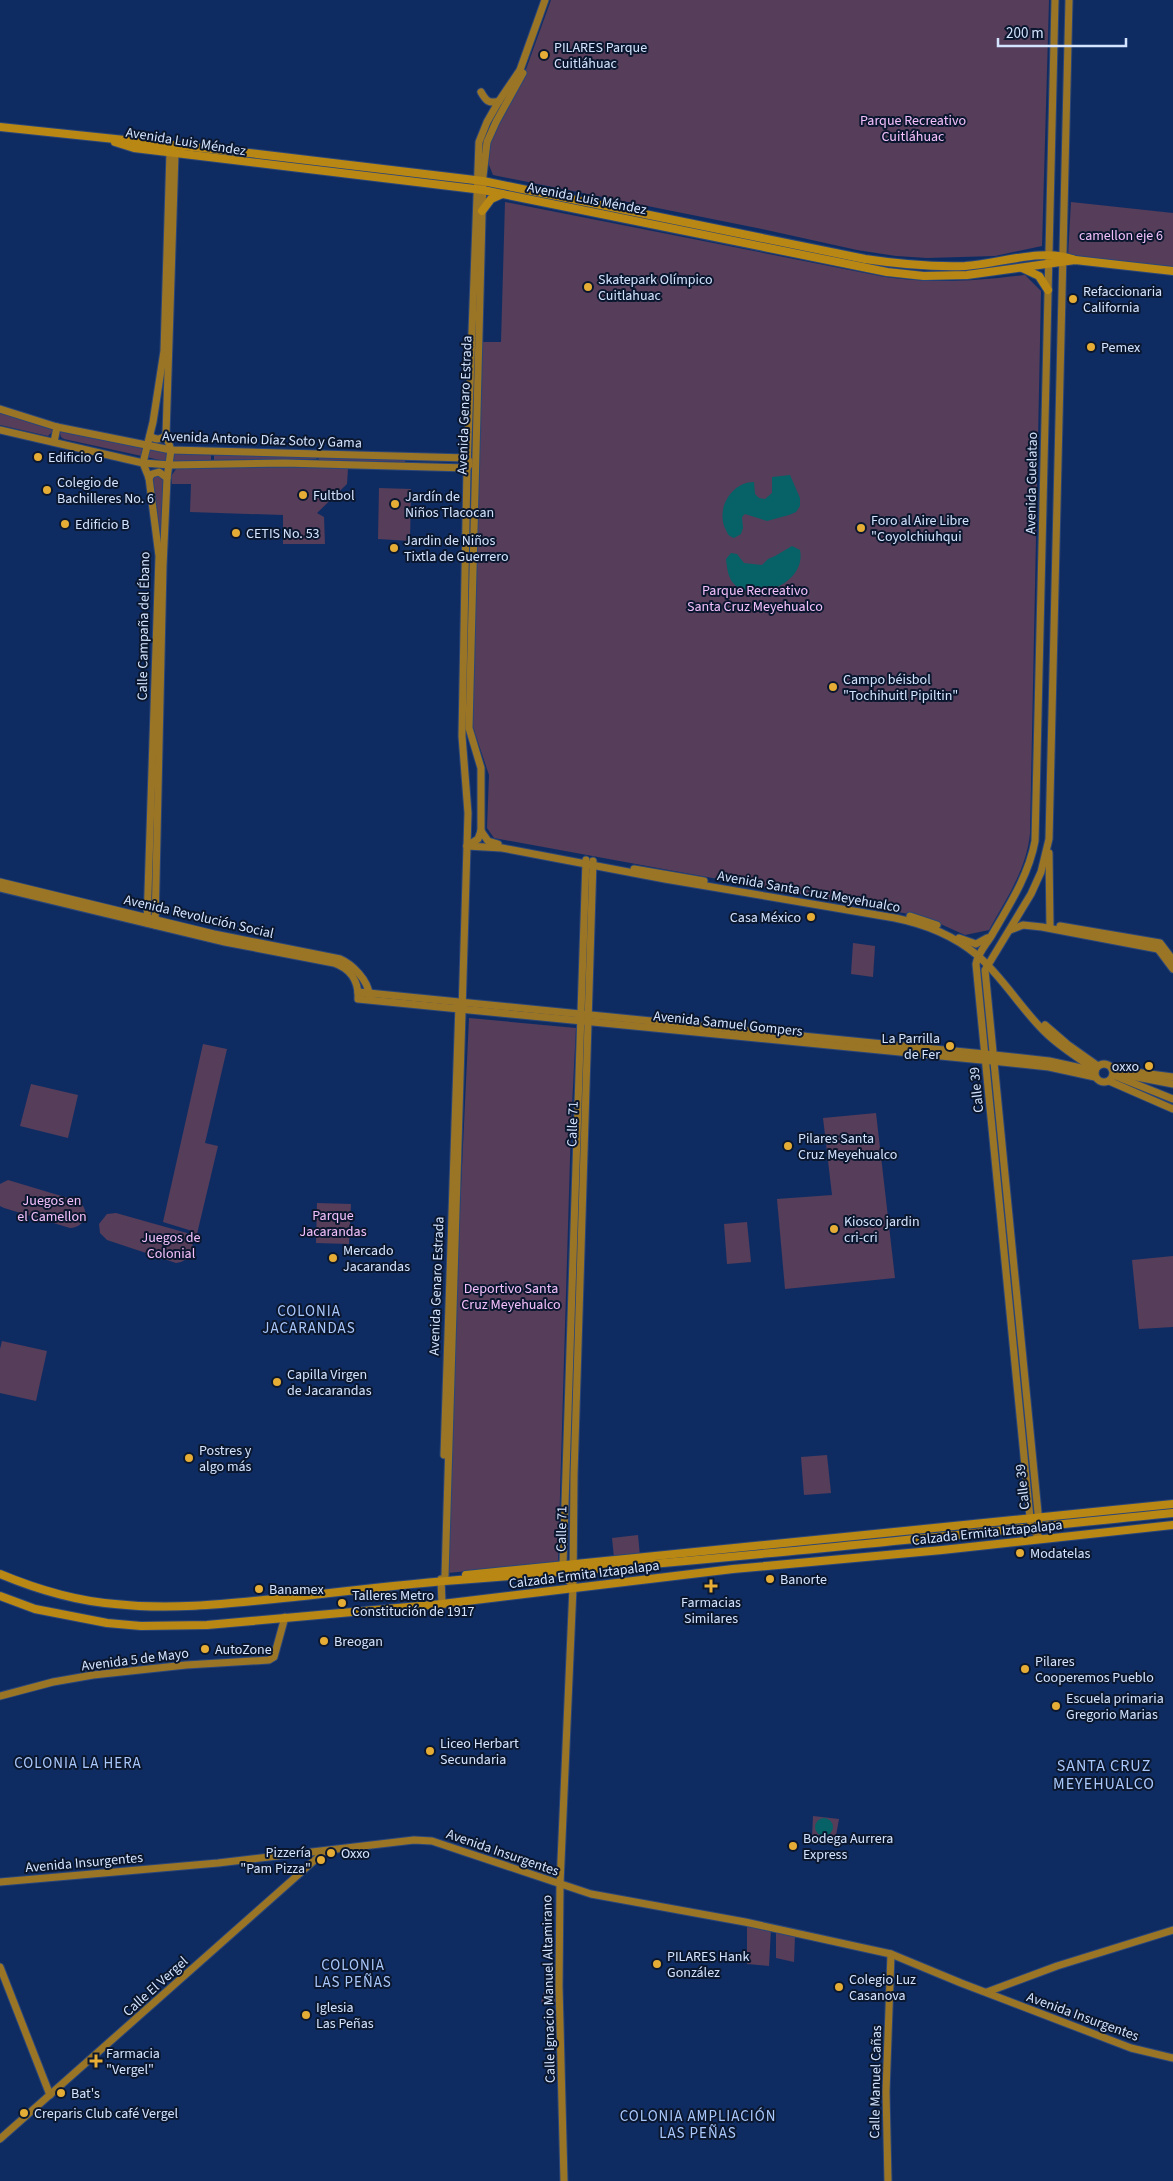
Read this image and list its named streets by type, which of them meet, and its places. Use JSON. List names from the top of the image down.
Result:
{
  "streets": {
    "main road": ["Avenida Luis Méndez", "Calzada Ermita Iztapalapa"],
    "street": [
      "Avenida Genaro Estrada",
      "Avenida Antonio Díaz Soto y Gama",
      "Avenida Guelatao",
      "Calle Campaña del Ébano",
      "Avenida Santa Cruz Meyehualco",
      "Avenida Revolución Social",
      "Avenida Samuel Gompers",
      "Calle 39",
      "Calle 71",
      "Avenida 5 de Mayo",
      "Avenida Insurgentes",
      "Calle El Vergel",
      "Calle Ignacio Manuel Altamirano",
      "Calle Manuel Cañas"
    ]
  },
  "crossings": [
    ["Avenida Luis Méndez", "Avenida Genaro Estrada"],
    ["Avenida Luis Méndez", "Avenida Guelatao"],
    ["Avenida Luis Méndez", "Calle Campaña del Ébano"],
    ["Avenida Genaro Estrada", "Avenida Antonio Díaz Soto y Gama"],
    ["Avenida Genaro Estrada", "Avenida Santa Cruz Meyehualco"],
    ["Avenida Genaro Estrada", "Avenida Samuel Gompers"],
    ["Avenida Genaro Estrada", "Calzada Ermita Iztapalapa"],
    ["Avenida Antonio Díaz Soto y Gama", "Calle Campaña del Ébano"],
    ["Avenida Guelatao", "Avenida Santa Cruz Meyehualco"],
    ["Avenida Guelatao", "Calle 39"],
    ["Calle Campaña del Ébano", "Avenida Revolución Social"],
    ["Avenida Santa Cruz Meyehualco", "Avenida Samuel Gompers"],
    ["Avenida Santa Cruz Meyehualco", "Calle 39"],
    ["Avenida Santa Cruz Meyehualco", "Calle 71"],
    ["Avenida Revolución Social", "Avenida Samuel Gompers"],
    ["Avenida Samuel Gompers", "Calle 39"],
    ["Avenida Samuel Gompers", "Calle 71"],
    ["Calle 39", "Calzada Ermita Iztapalapa"],
    ["Calle 71", "Calzada Ermita Iztapalapa"],
    ["Calle 71", "Calle Ignacio Manuel Altamirano"],
    ["Calzada Ermita Iztapalapa", "Avenida 5 de Mayo"],
    ["Calzada Ermita Iztapalapa", "Calle Ignacio Manuel Altamirano"],
    ["Avenida Insurgentes", "Calle El Vergel"],
    ["Avenida Insurgentes", "Calle Ignacio Manuel Altamirano"],
    ["Avenida Insurgentes", "Calle Manuel Cañas"]
  ],
  "districts": [
    "COLONIA JACARANDAS",
    "COLONIA LA HERA",
    "SANTA CRUZ MEYEHUALCO",
    "COLONIA LAS PEÑAS",
    "COLONIA AMPLIACIÓN LAS PEÑAS"
  ],
  "parks": [
    "Parque Recreativo Cuitláhuac",
    "camellon eje 6",
    "Parque Recreativo Santa Cruz Meyehualco",
    "Juegos en el Camellon",
    "Parque Jacarandas",
    "Juegos de Colonial",
    "Deportivo Santa Cruz Meyehualco"
  ],
  "places": {
    "other": [
      "PILARES Parque Cuitláhuac",
      "Skatepark Olímpico Cuitlahuac",
      "Refaccionaria California",
      "Pemex",
      "Edificio G",
      "Colegio de Bachilleres No. 6",
      "Fultbol",
      "Jardín de Niños Tlacocan",
      "Edificio B",
      "Foro al Aire Libre \"Coyolchiuhqui",
      "CETIS No. 53",
      "Jardin de Niños Tixtla de Guerrero",
      "Campo béisbol \"Tochihuitl Pipiltin\"",
      "Casa México",
      "La Parrilla de Fer",
      "oxxo",
      "Pilares Santa Cruz Meyehualco",
      "Kiosco jardin cri-cri",
      "Mercado Jacarandas",
      "Capilla Virgen de Jacarandas",
      "Postres y algo más",
      "Modatelas",
      "Banorte",
      "Banamex",
      "Talleres Metro Constitución de 1917",
      "Breogan",
      "AutoZone",
      "Pilares Cooperemos Pueblo",
      "Escuela primaria Gregorio Marias",
      "Liceo Herbart Secundaria",
      "Bodega Aurrera Express",
      "Oxxo",
      "Pizzería \"Pam Pizza\"",
      "PILARES Hank González",
      "Colegio Luz Casanova",
      "Iglesia Las Peñas",
      "Bat's",
      "Creparis Club café Vergel"
    ],
    "health": ["Farmacias Similares", "Farmacia \"Vergel\""]
  },
  "scale_bar": "200 m"
}
